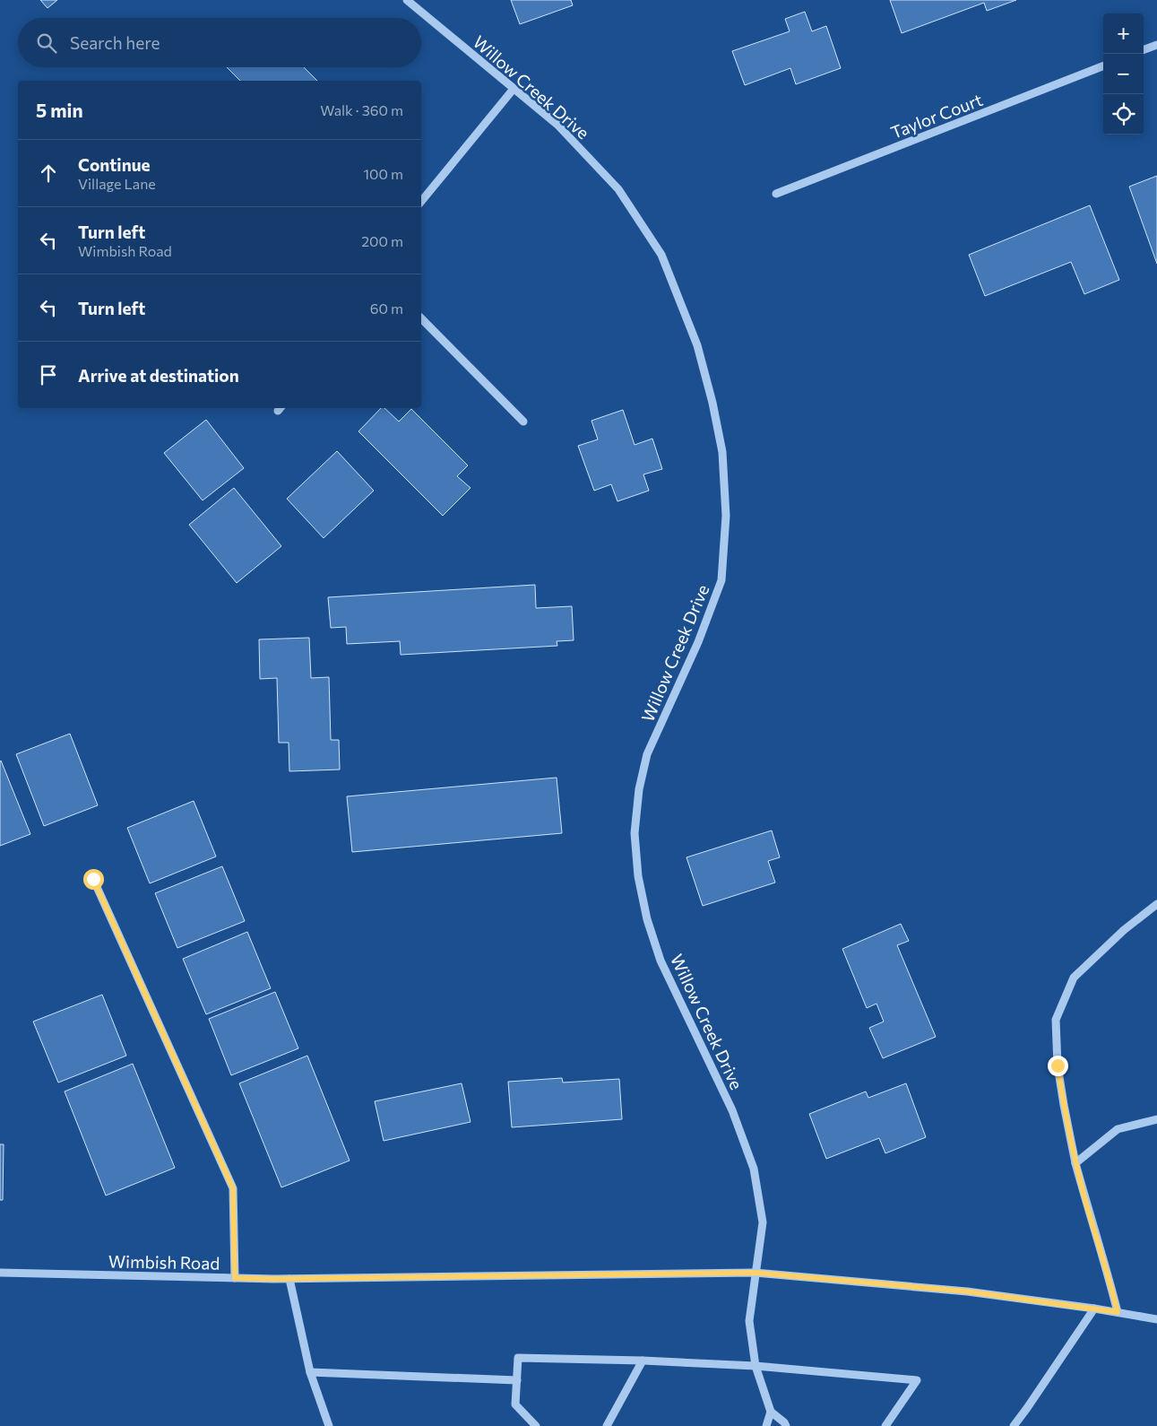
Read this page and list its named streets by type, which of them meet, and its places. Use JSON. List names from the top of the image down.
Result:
{
  "streets": {
    "street": ["Willow Creek Drive", "Taylor Court", "Wimbish Road"]
  },
  "crossings": [
    ["Willow Creek Drive", "Wimbish Road"]
  ],
  "page": {
    "map_buttons": ["+", "−"],
    "search": "Search here",
    "heading": ["5 min", "Walk · 360 m"],
    "list": [
      ["Continue", "Village Lane", "100 m"],
      ["Turn left", "Wimbish Road", "200 m"],
      ["Turn left", "60 m"],
      "Arrive at destination"
    ]
  }
}
